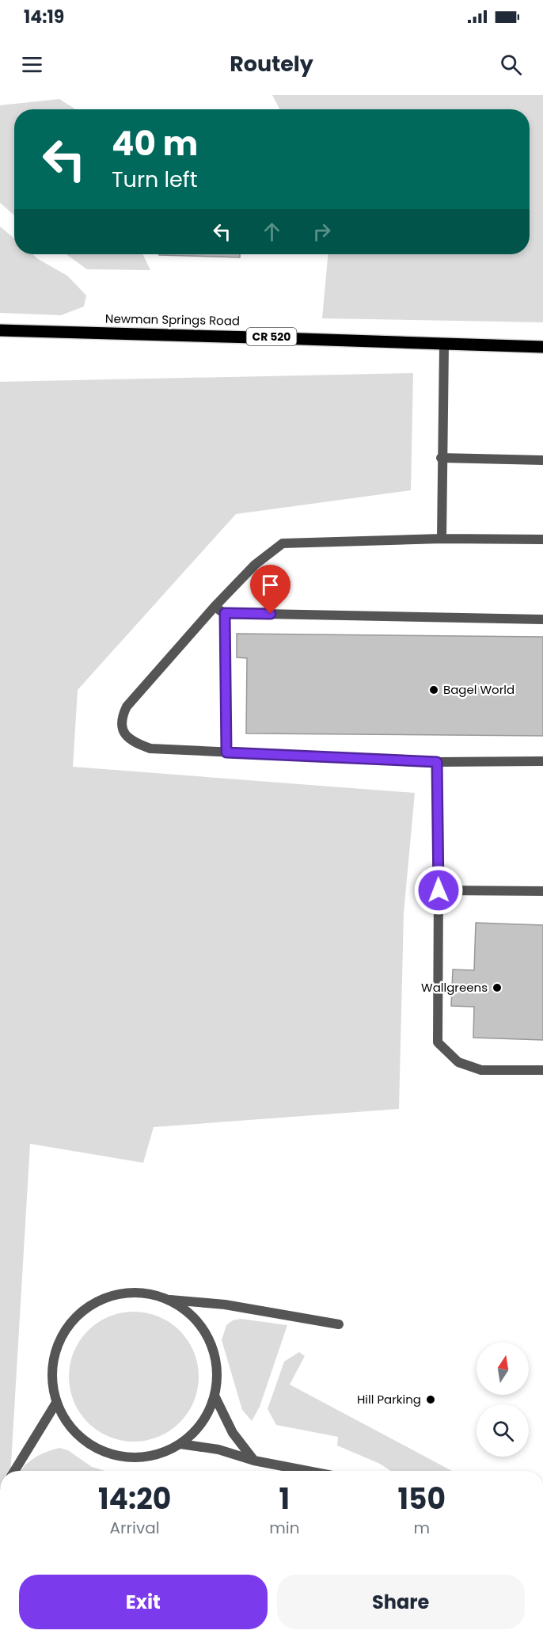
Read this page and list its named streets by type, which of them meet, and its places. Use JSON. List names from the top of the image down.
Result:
{
  "streets": {
    "main road": ["Newman Springs Road", "CR 520"]
  },
  "places": ["Bagel World", "Wallgreens", "Hill Parking"],
  "north": "top",
  "page": {
    "status": "14:19",
    "header": "Routely",
    "turn": ["40 m", "Turn left"],
    "eta": [
      "14:20",
      "Arrival",
      "1",
      "min",
      "150",
      "m"
    ],
    "buttons": ["Exit", "Share"]
  }
}
